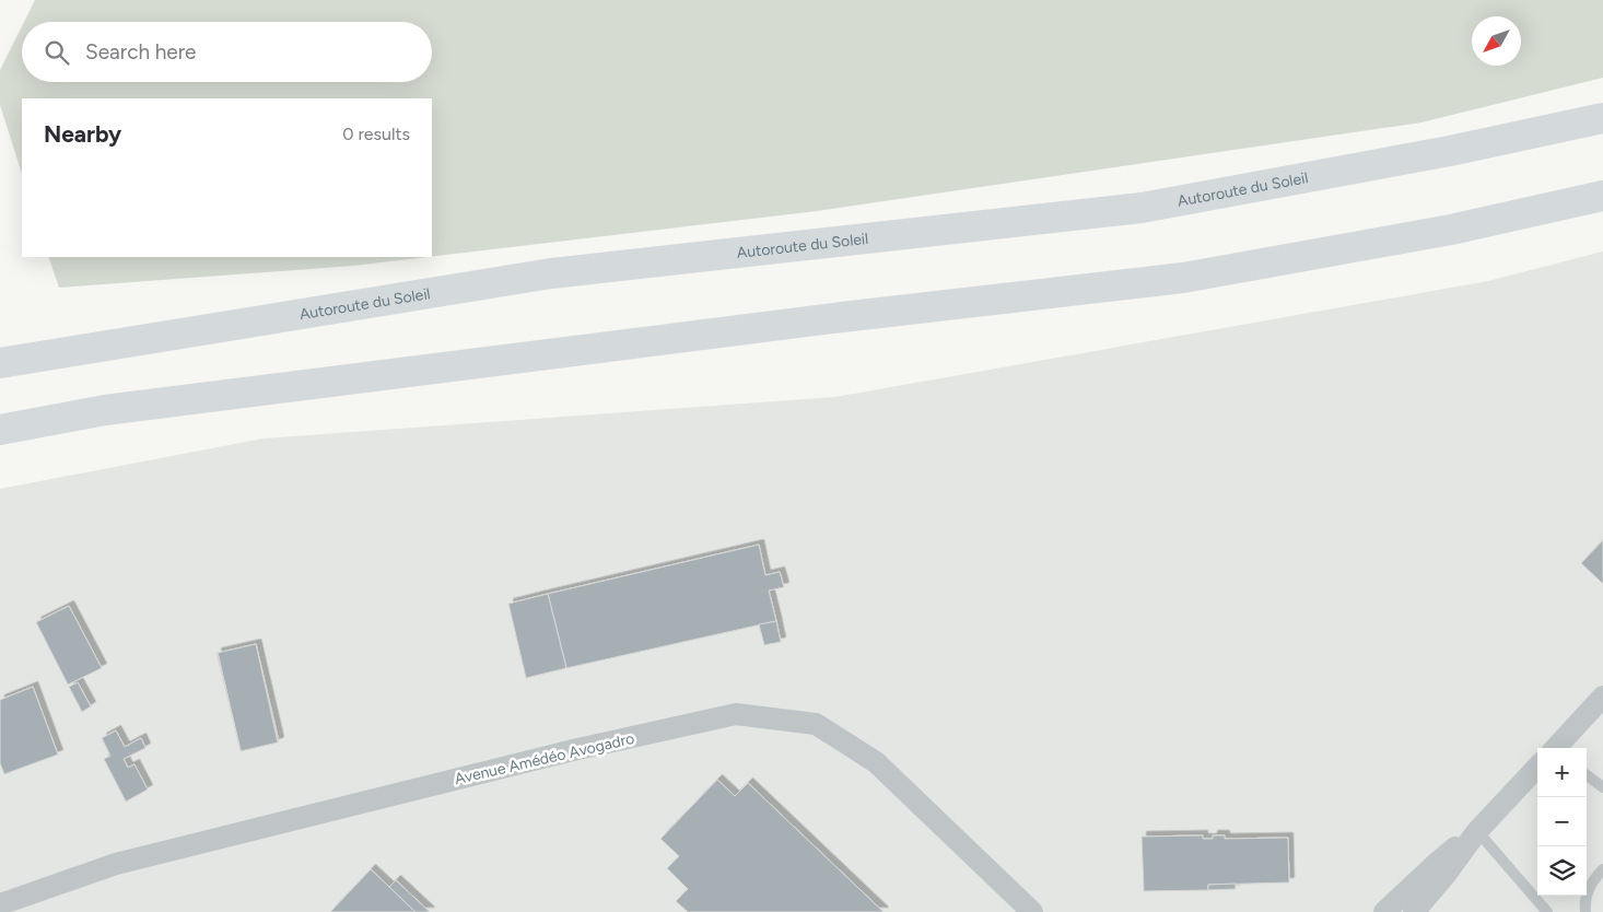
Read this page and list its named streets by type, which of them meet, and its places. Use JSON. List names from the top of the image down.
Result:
{
  "streets": {
    "highway": ["Autoroute du Soleil"],
    "street": ["Avenue Amédéo Avogadro"]
  },
  "north": "bottom left",
  "page": {
    "search": "Search here",
    "heading": ["Nearby", "0 results"],
    "map_buttons": ["+", "−"]
  }
}
